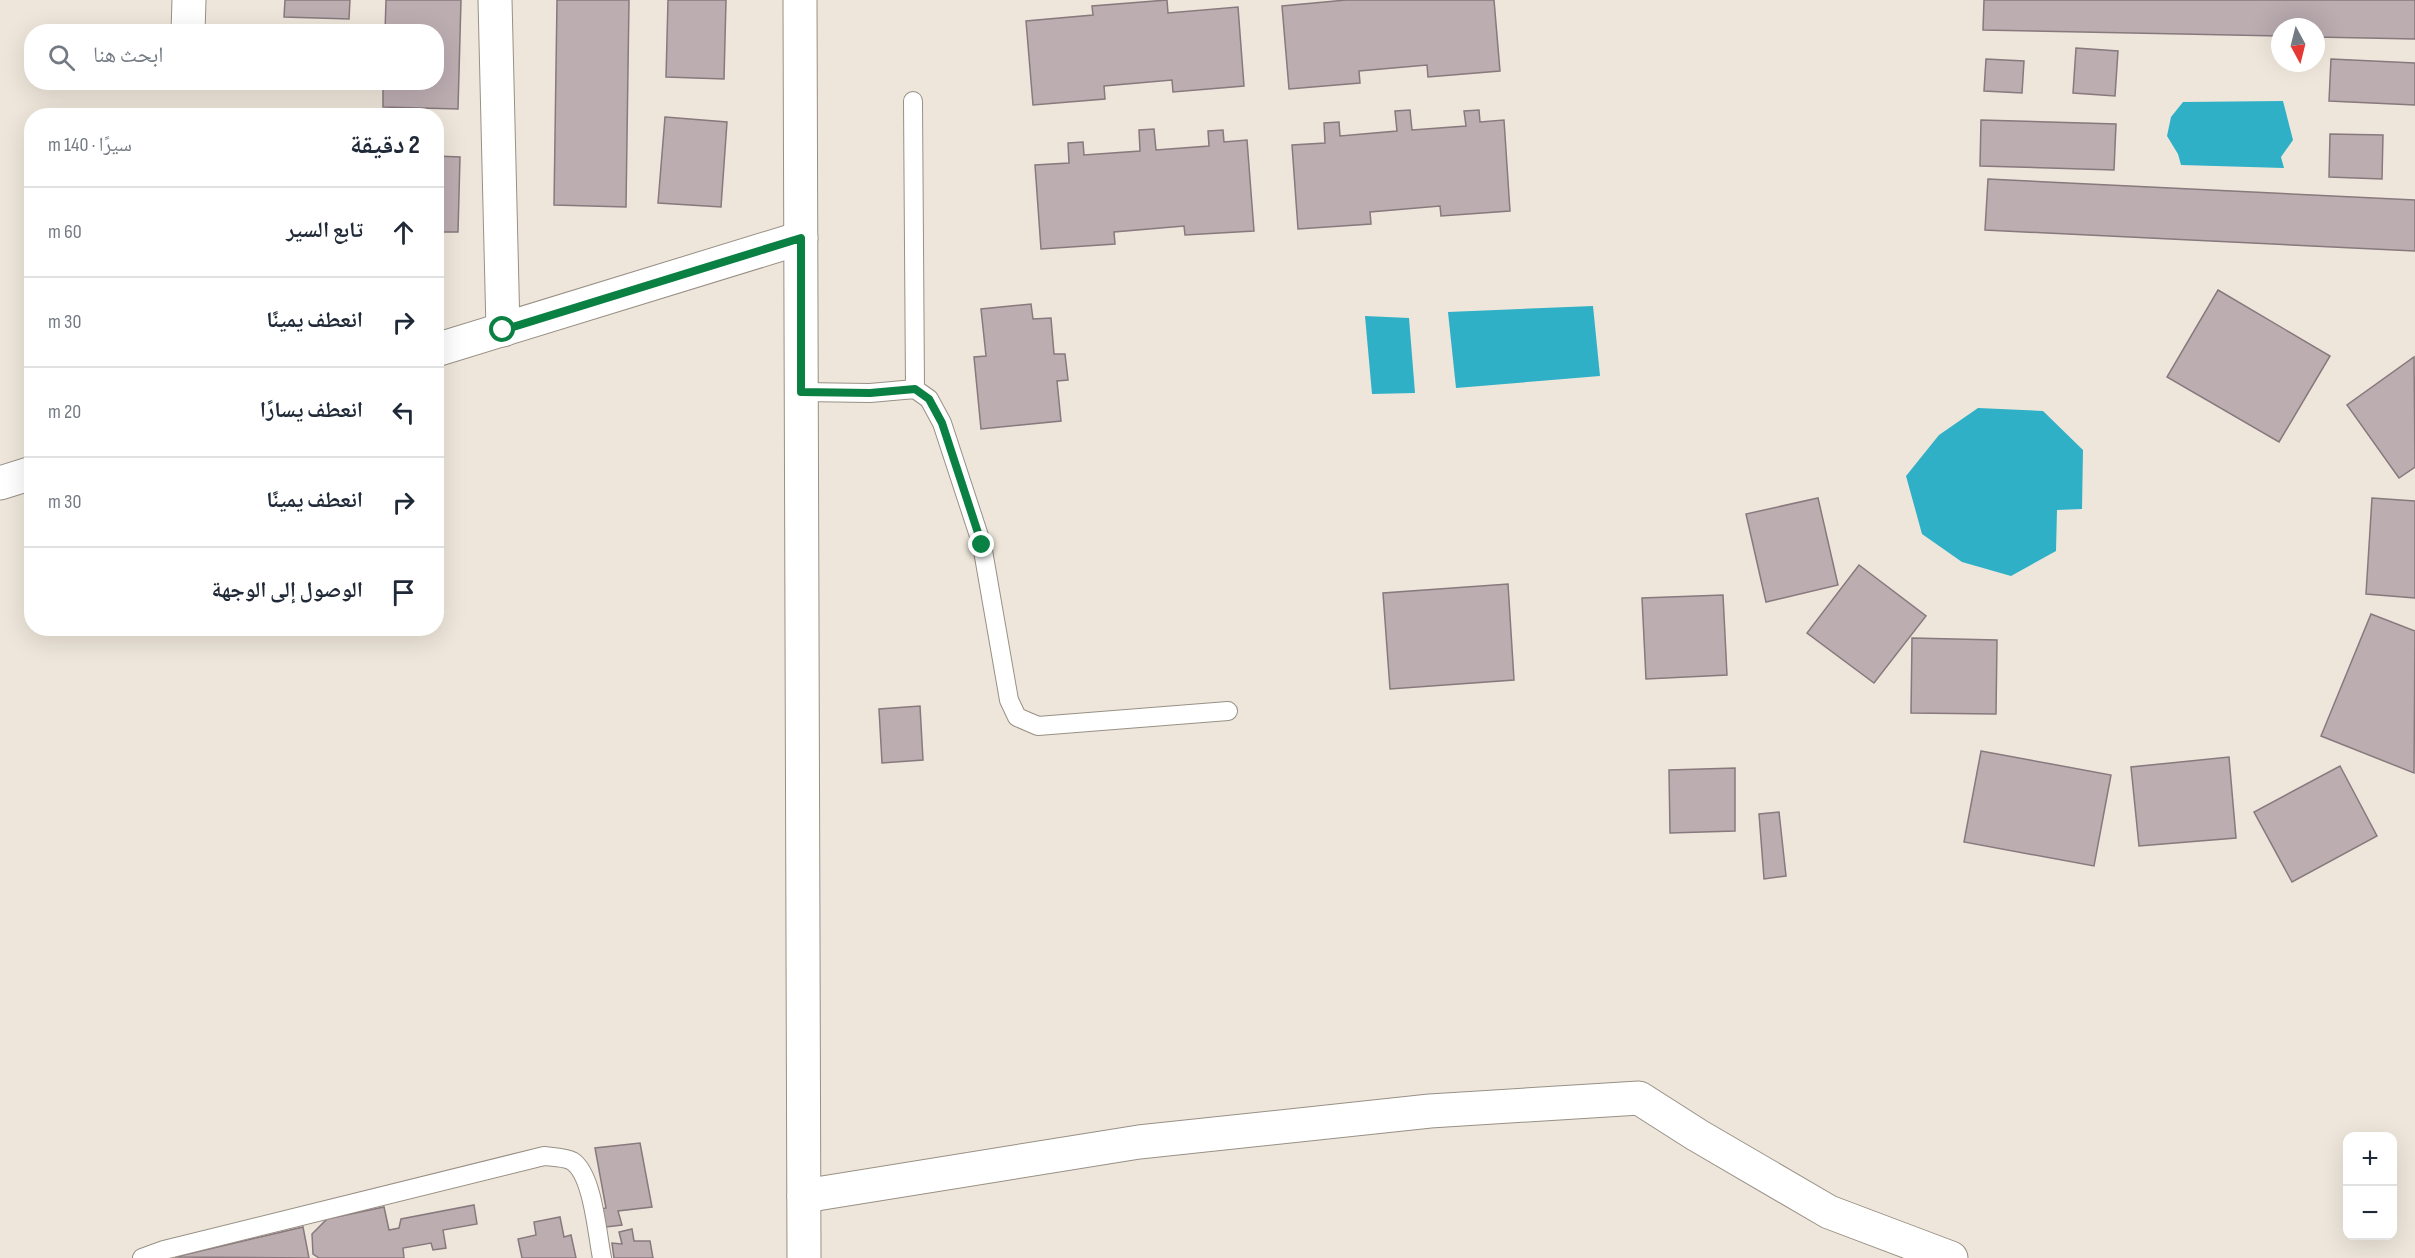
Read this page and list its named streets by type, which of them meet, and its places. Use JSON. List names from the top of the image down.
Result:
{
  "north": "bottom",
  "page": {
    "search": "ابحث هنا",
    "heading": ["2 دقيقة", "سيرًا · 140 m"],
    "list": [
      ["تابع السير", "60 m"],
      ["انعطف يمينًا", "30 m"],
      ["انعطف يسارًا", "20 m"],
      ["انعطف يمينًا", "30 m"],
      "الوصول إلى الوجهة"
    ],
    "map_buttons": ["+", "−"]
  }
}
